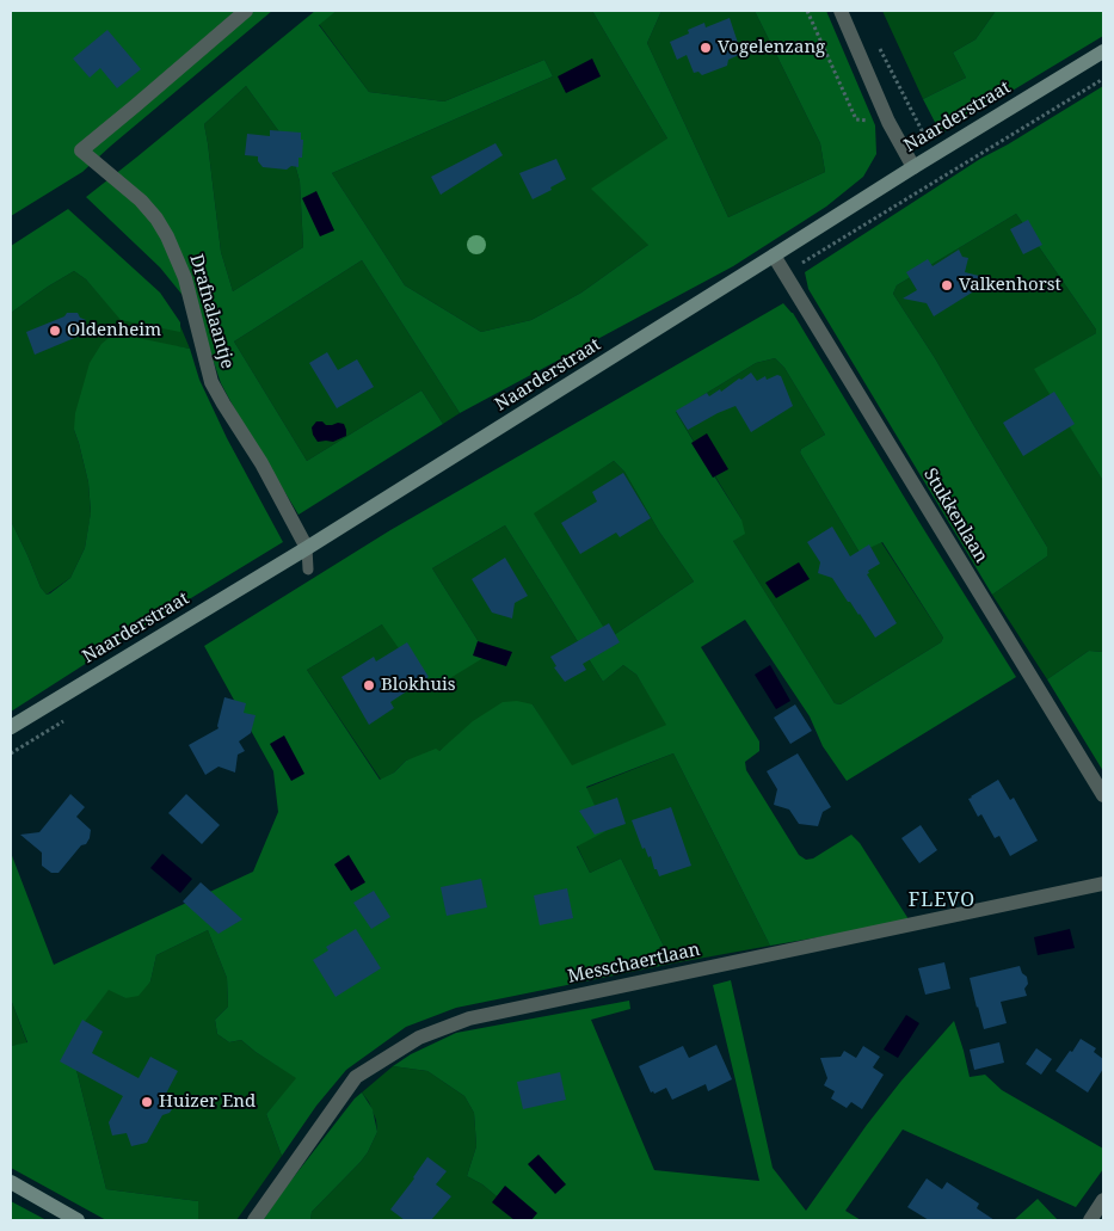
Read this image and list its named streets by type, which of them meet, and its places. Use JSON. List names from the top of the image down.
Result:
{
  "streets": {
    "street": [
      "Naarderstraat",
      "Drafnalaantje",
      "Stukkenlaan",
      "Messchaertlaan"
    ]
  },
  "crossings": [
    ["Naarderstraat", "Drafnalaantje"],
    ["Naarderstraat", "Stukkenlaan"]
  ],
  "districts": ["FLEVO"],
  "places": [
    "Vogelenzang",
    "Valkenhorst",
    "Oldenheim",
    "Blokhuis",
    "Huizer End"
  ]
}
